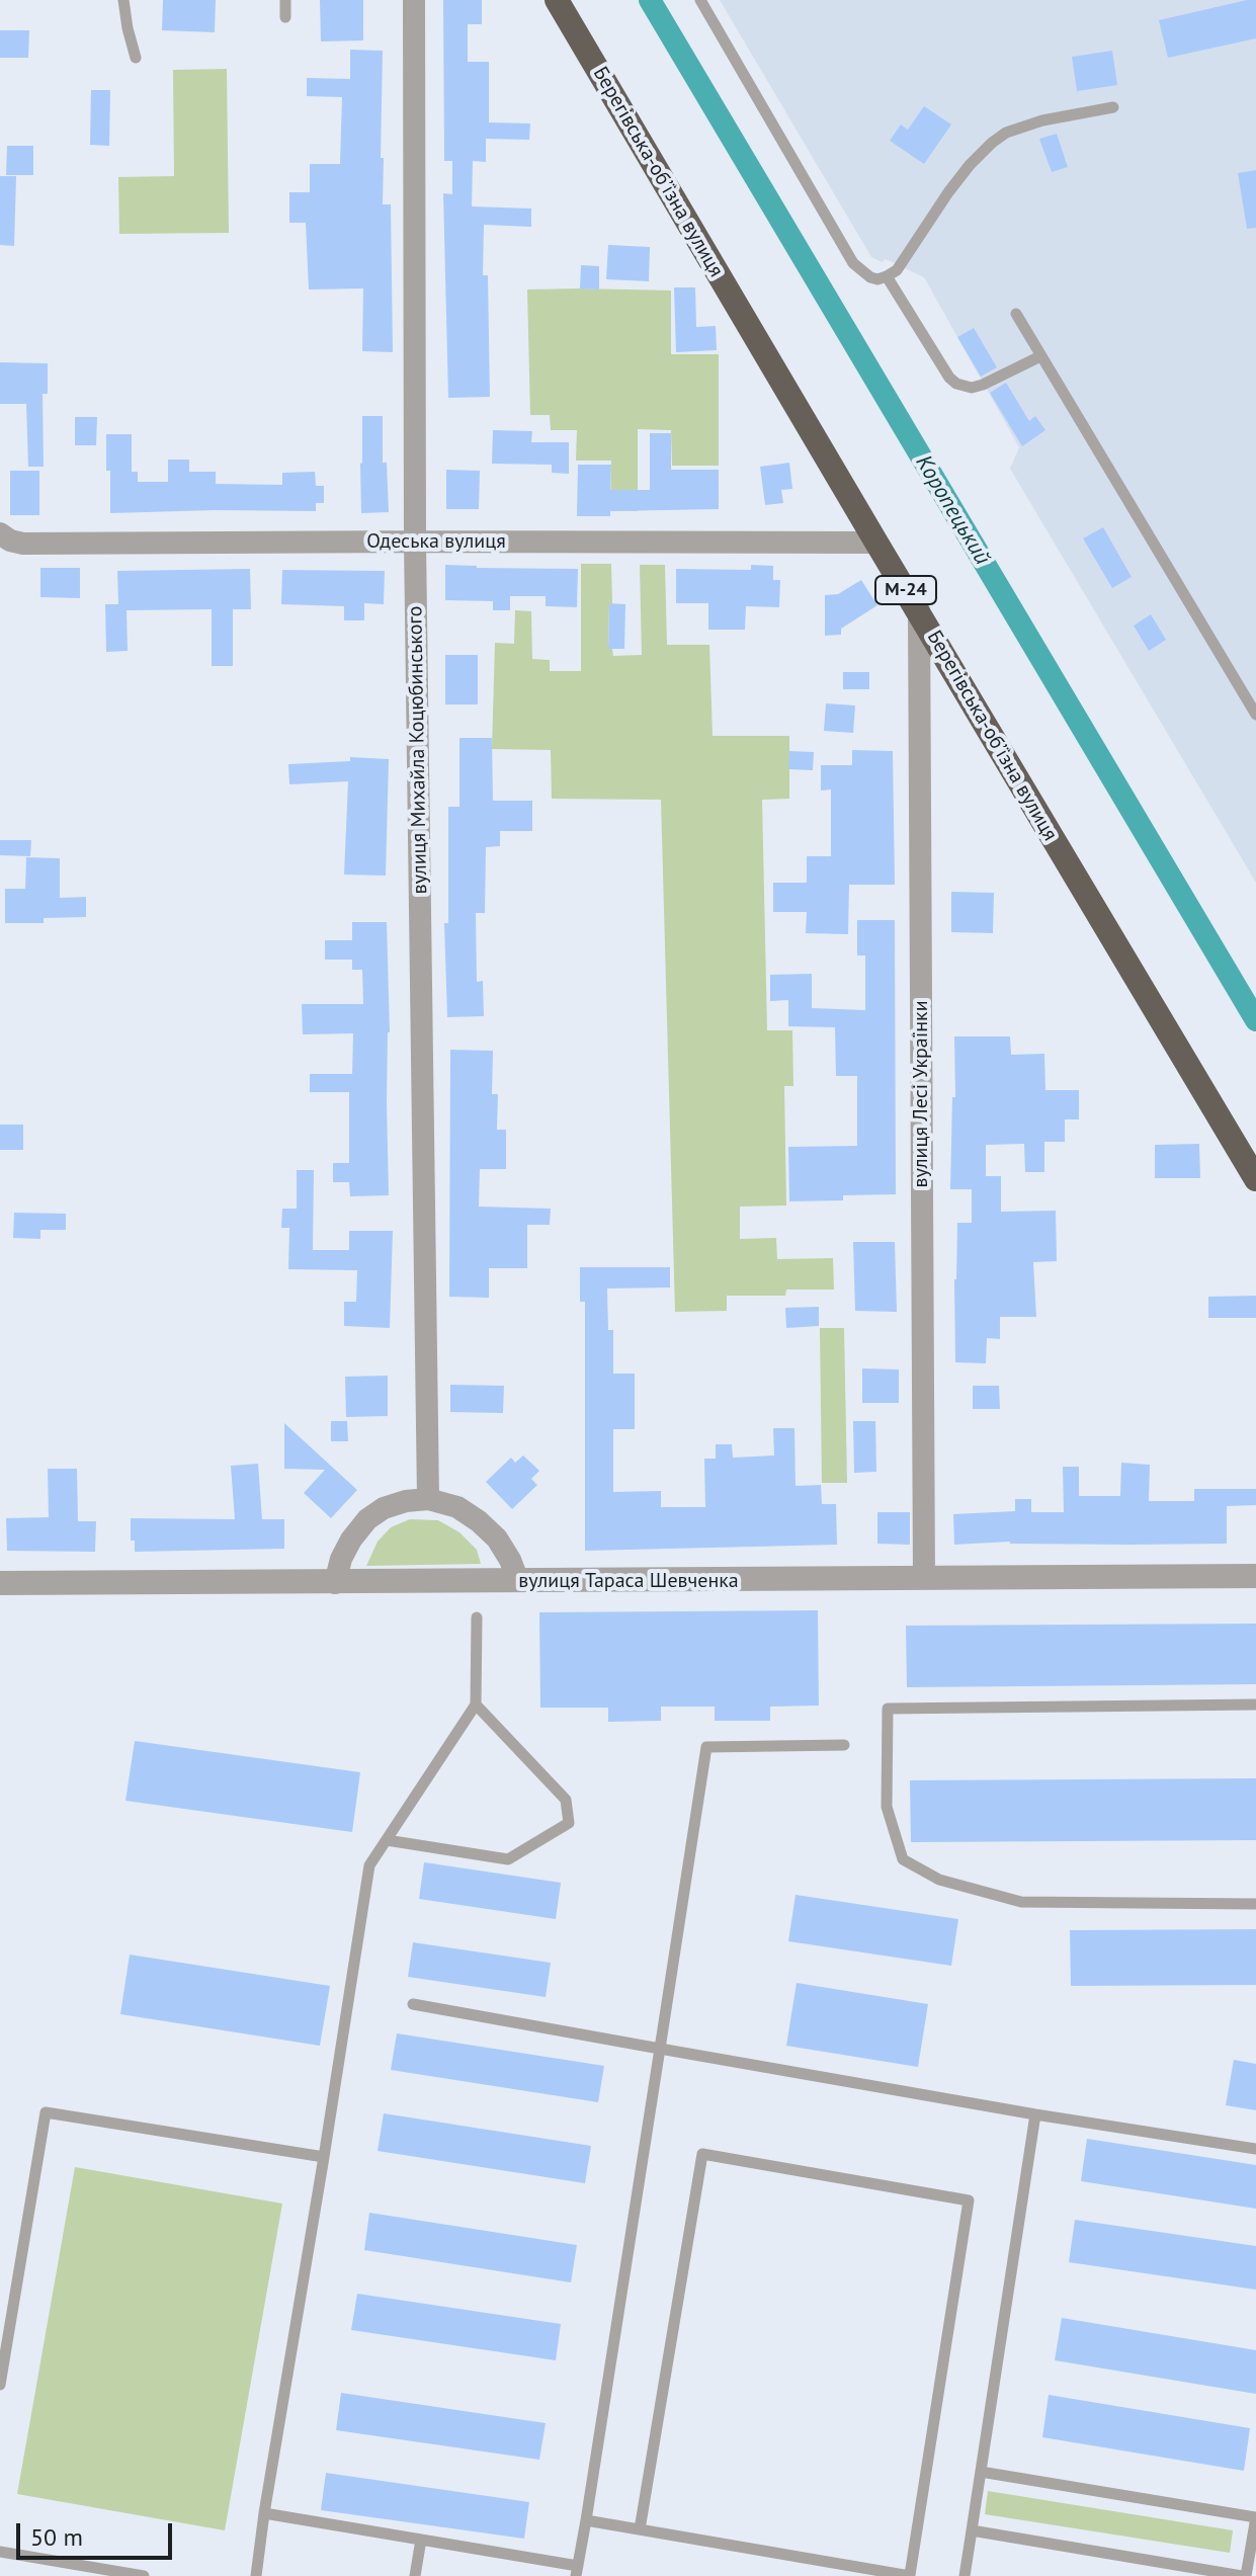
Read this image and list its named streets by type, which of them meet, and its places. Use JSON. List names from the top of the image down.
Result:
{
  "streets": {
    "highway": ["Берегівська-обʼїзна вулиця", "М-24"],
    "street": [
      "Одеська вулиця",
      "вулиця Михайла Коцюбинського",
      "вулиця Лесі Українки",
      "вулиця Тараса Шевченка"
    ]
  },
  "crossings": [
    ["Берегівська-обʼїзна вулиця", "Одеська вулиця"],
    ["Берегівська-обʼїзна вулиця", "вулиця Лесі Українки"],
    ["Одеська вулиця", "вулиця Михайла Коцюбинського"],
    ["вулиця Лесі Українки", "вулиця Тараса Шевченка"]
  ],
  "water": ["Коропецький"],
  "scale_bar": "50 m"
}
